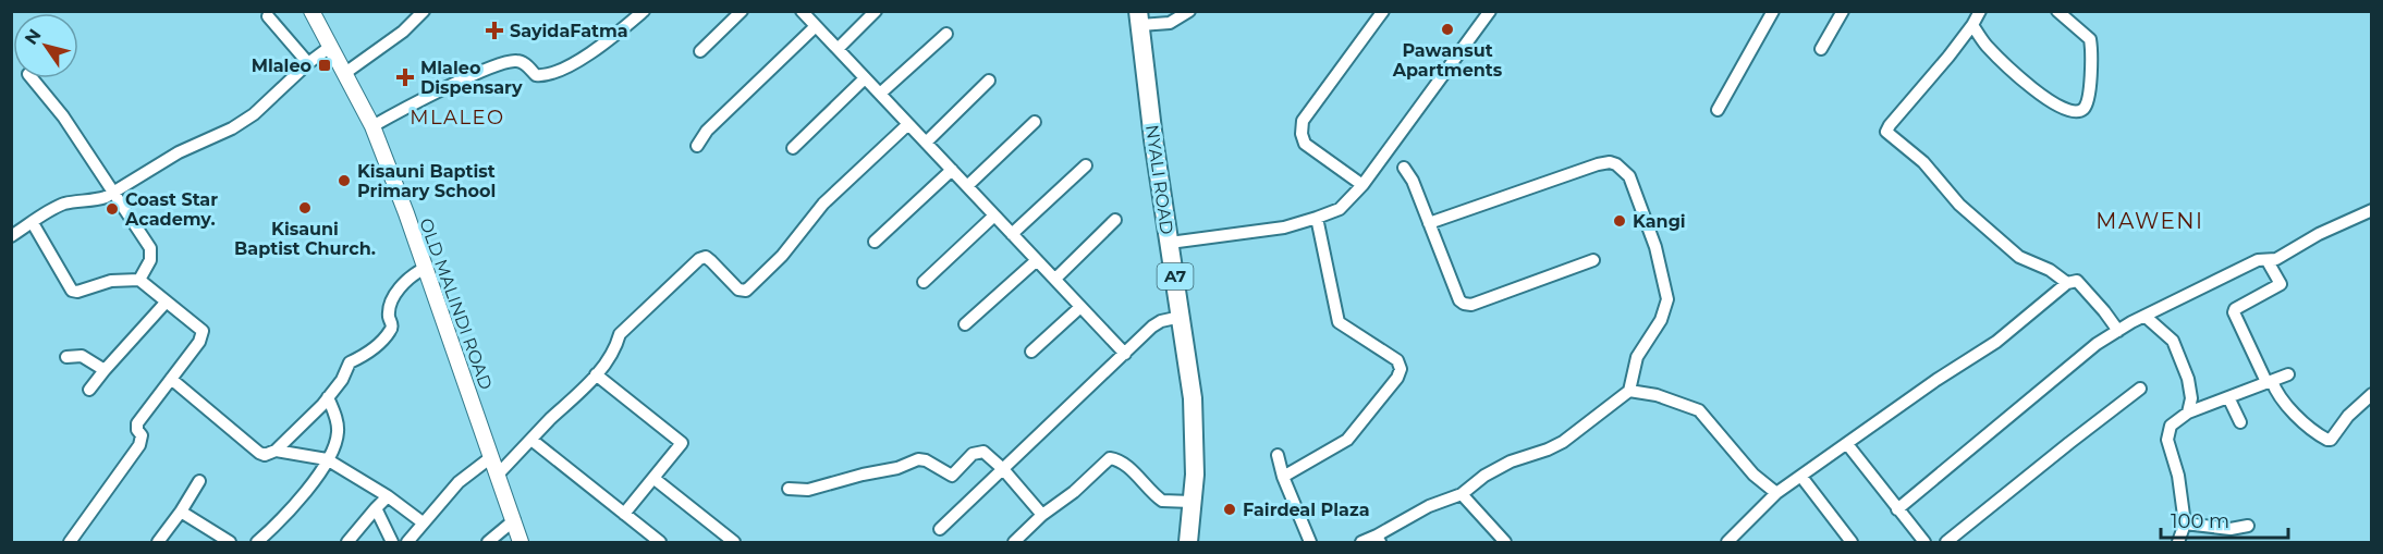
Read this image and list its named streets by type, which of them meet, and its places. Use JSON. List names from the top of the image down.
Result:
{
  "streets": {
    "highway": ["NYALI ROAD", "A7"],
    "main road": ["OLD MALINDI ROAD"]
  },
  "districts": ["MLALEO", "MAWENI"],
  "places": {
    "other": [
      "Pawansut Apartments",
      "Kisauni Baptist Primary School",
      "Kisauni Baptist Church.",
      "Coast Star Academy.",
      "Kangi",
      "Fairdeal Plaza"
    ],
    "health": ["SayidaFatma", "Mlaleo Dispensary"],
    "transit": ["Mlaleo"]
  },
  "scale_bar": "100 m",
  "north": "top left"
}
